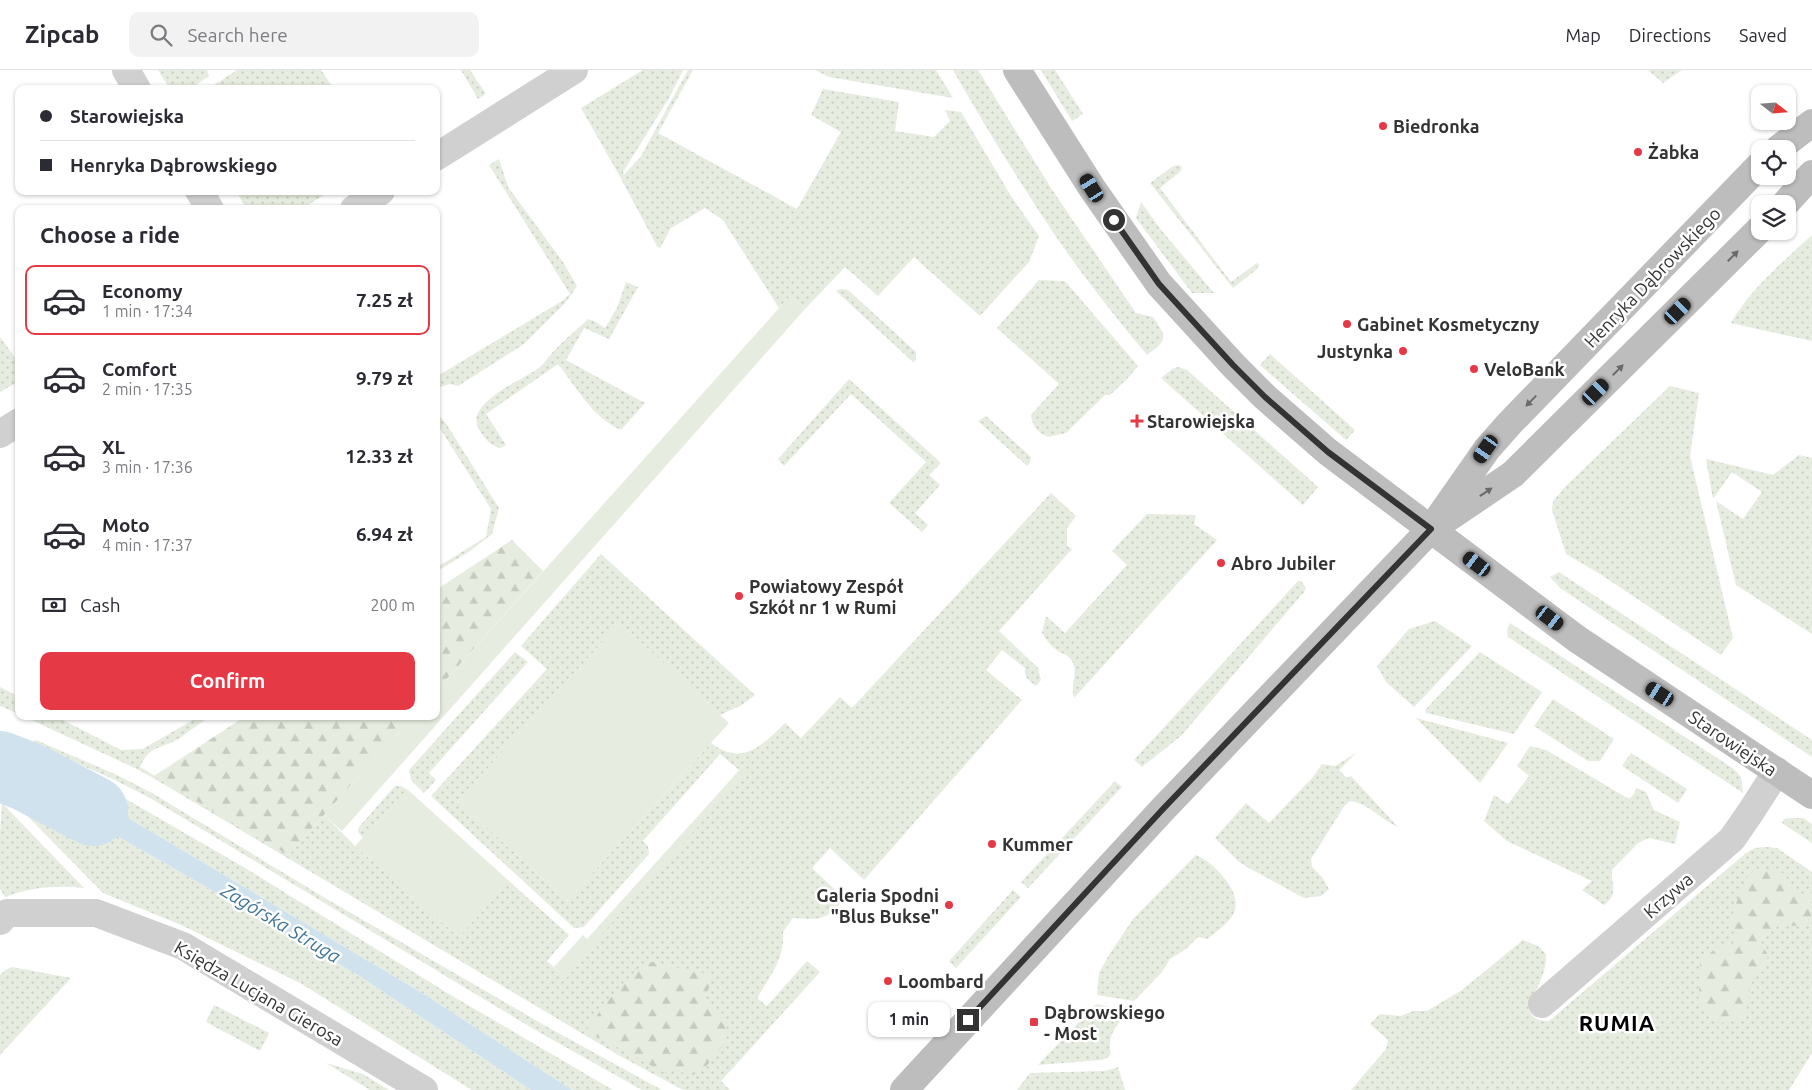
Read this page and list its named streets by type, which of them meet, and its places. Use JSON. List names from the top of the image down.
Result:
{
  "streets": {
    "main road": ["Henryka Dąbrowskiego", "Starowiejska"],
    "street": ["Krzywa", "Księdza Lucjana Gierosa"]
  },
  "crossings": [
    ["Henryka Dąbrowskiego", "Starowiejska"],
    ["Starowiejska", "Krzywa"]
  ],
  "districts": ["RUMIA"],
  "water": ["Zagórska Struga"],
  "places": {
    "other": [
      "Biedronka",
      "Żabka",
      "Gabinet Kosmetyczny",
      "Justynka",
      "VeloBank",
      "Abro Jubiler",
      "Powiatowy Zespół Szkół nr 1 w Rumi",
      "Kummer",
      "Galeria Spodni \"Blus Bukse\"",
      "Loombard"
    ],
    "health": ["Starowiejska"],
    "transit": ["Dąbrowskiego - Most"]
  },
  "north": "right",
  "page": {
    "header": "Zipcab",
    "search": "Search here",
    "nav": ["Map", "Directions", "Saved"],
    "banner": ["Starowiejska", "Henryka Dąbrowskiego"],
    "heading": "Choose a ride",
    "list": [
      {
        "name": "Economy",
        "note": "1 min · 17:34",
        "value": "7.25 zł"
      },
      {
        "name": "Comfort",
        "note": "2 min · 17:35",
        "value": "9.79 zł"
      },
      {
        "name": "XL",
        "note": "3 min · 17:36",
        "value": "12.33 zł"
      },
      {
        "name": "Moto",
        "note": "4 min · 17:37",
        "value": "6.94 zł"
      }
    ],
    "pay": ["Cash", "200 m"],
    "buttons": "Confirm",
    "bubble": "1 min"
  }
}
